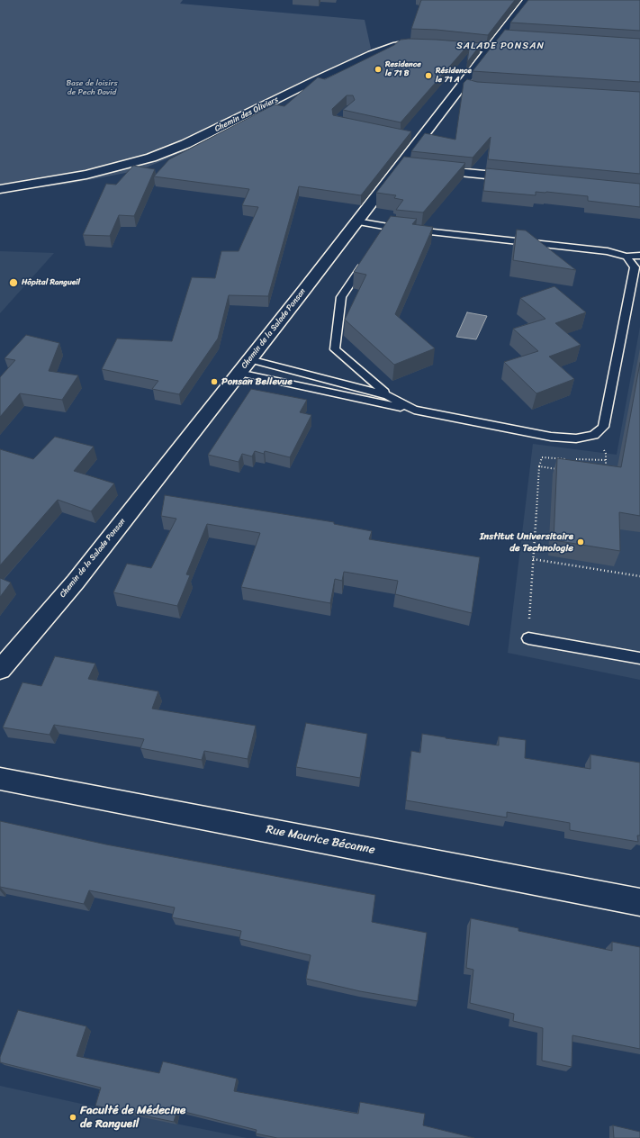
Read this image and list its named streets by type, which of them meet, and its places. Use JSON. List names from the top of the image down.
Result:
{
  "streets": {
    "street": ["Chemin des Oliviers", "Chemin de la Salade Ponsan", "Rue Maurice Bécanne"]
  },
  "crossings": [
    ["Chemin des Oliviers", "Chemin de la Salade Ponsan"]
  ],
  "districts": ["SALADE PONSAN"],
  "parks": ["Base de loisirs de Pech David"],
  "places": [
    "Residence le 71 B",
    "Résidence le 71 A",
    "Hôpital Rangueil",
    "Ponsan Bellevue",
    "Institut Universitaire de Technologie",
    "Faculté de Médecine de Rangueil"
  ]
}
